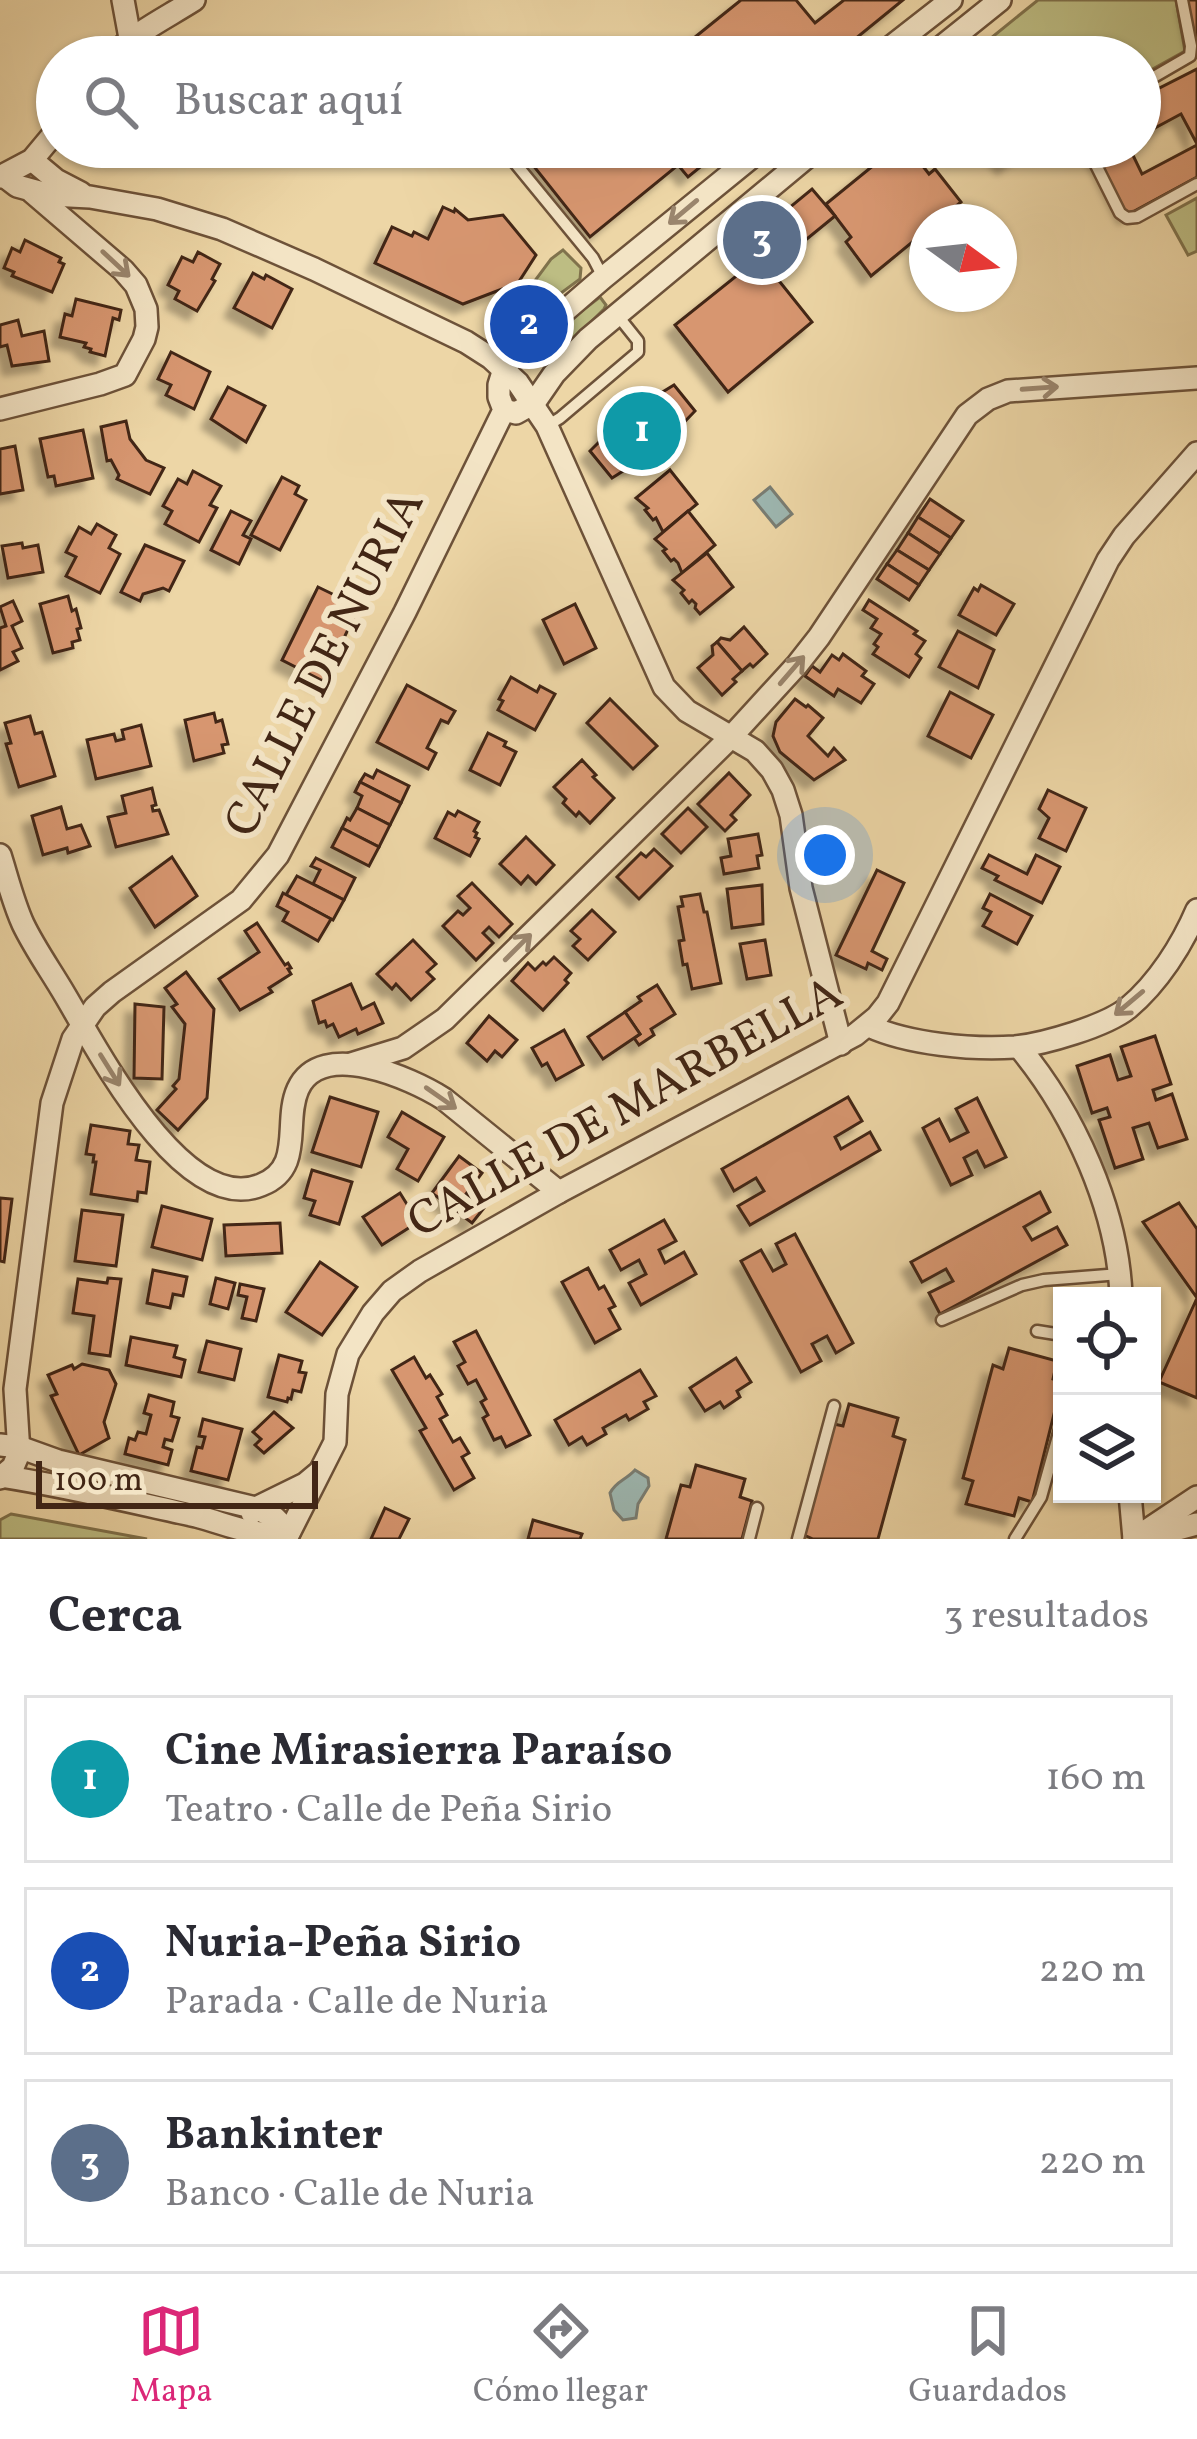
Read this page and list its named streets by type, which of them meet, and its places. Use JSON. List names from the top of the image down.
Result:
{
  "streets": {
    "street": ["CALLE DE NURIA", "CALLE DE MARBELLA"]
  },
  "scale_bar": "100 m",
  "north": "right",
  "page": {
    "search": "Buscar aquí",
    "pins": ["3", "2", "1"],
    "scale": "100 m",
    "heading": ["Cerca", "3 resultados"],
    "list": [
      {
        "mark": "1",
        "name": "Cine Mirasierra Paraíso",
        "note": "Teatro · Calle de Peña Sirio",
        "value": "160 m"
      },
      {
        "mark": "2",
        "name": "Nuria-Peña Sirio",
        "note": "Parada · Calle de Nuria",
        "value": "220 m"
      },
      {
        "mark": "3",
        "name": "Bankinter",
        "note": "Banco · Calle de Nuria",
        "value": "220 m"
      }
    ],
    "nav": ["Mapa", "Cómo llegar", "Guardados"]
  }
}
